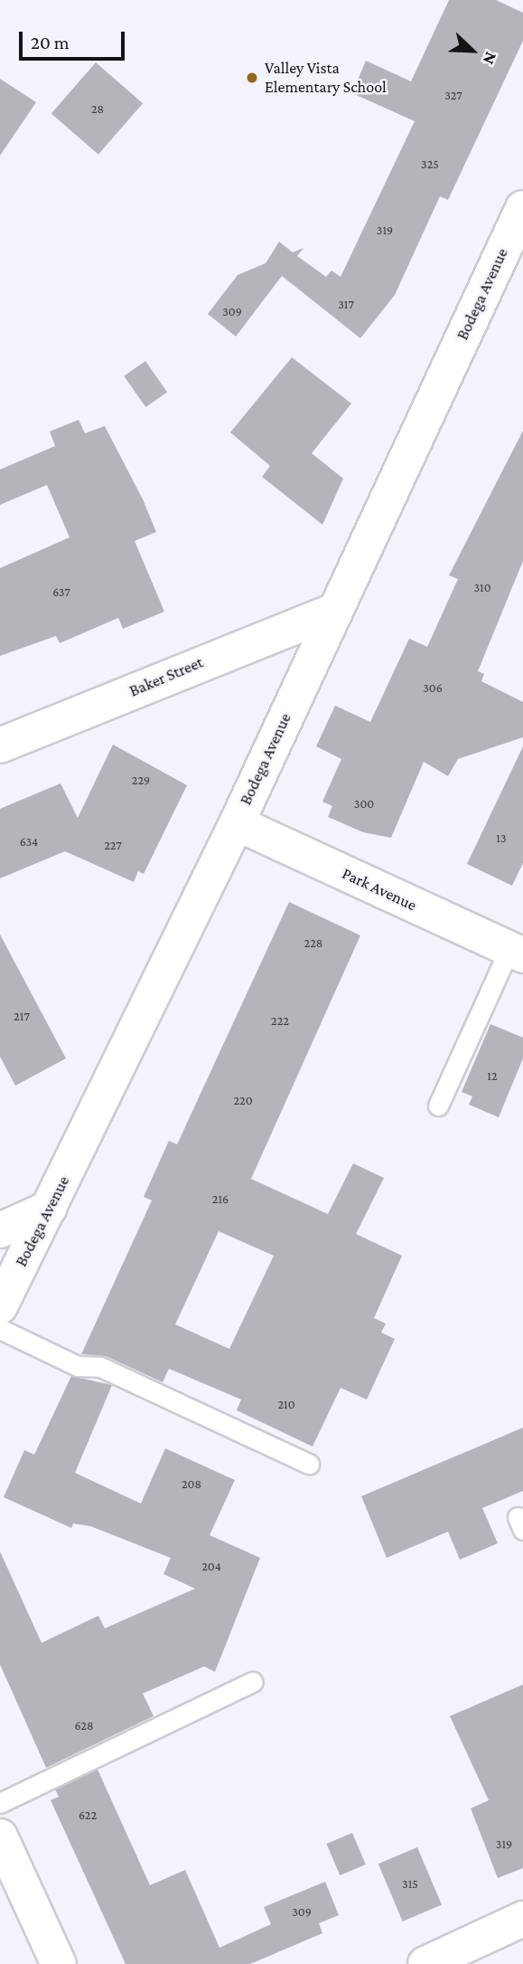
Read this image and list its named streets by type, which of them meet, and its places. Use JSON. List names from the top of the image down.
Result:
{
  "streets": {
    "main road": ["Bodega Avenue", "Baker Street", "Park Avenue"]
  },
  "crossings": [
    ["Bodega Avenue", "Baker Street"],
    ["Bodega Avenue", "Park Avenue"]
  ],
  "places": ["Valley Vista Elementary School"],
  "house_numbers": [
    "327",
    "28",
    "325",
    "319",
    "317",
    "309",
    "310",
    "637",
    "306",
    "229",
    "300",
    "13",
    "634",
    "227",
    "228",
    "217",
    "222",
    "12",
    "220",
    "216",
    "210",
    "208",
    "204",
    "628",
    "622",
    "319",
    "315",
    "309"
  ],
  "scale_bar": "20 m",
  "north": "bottom right"
}
